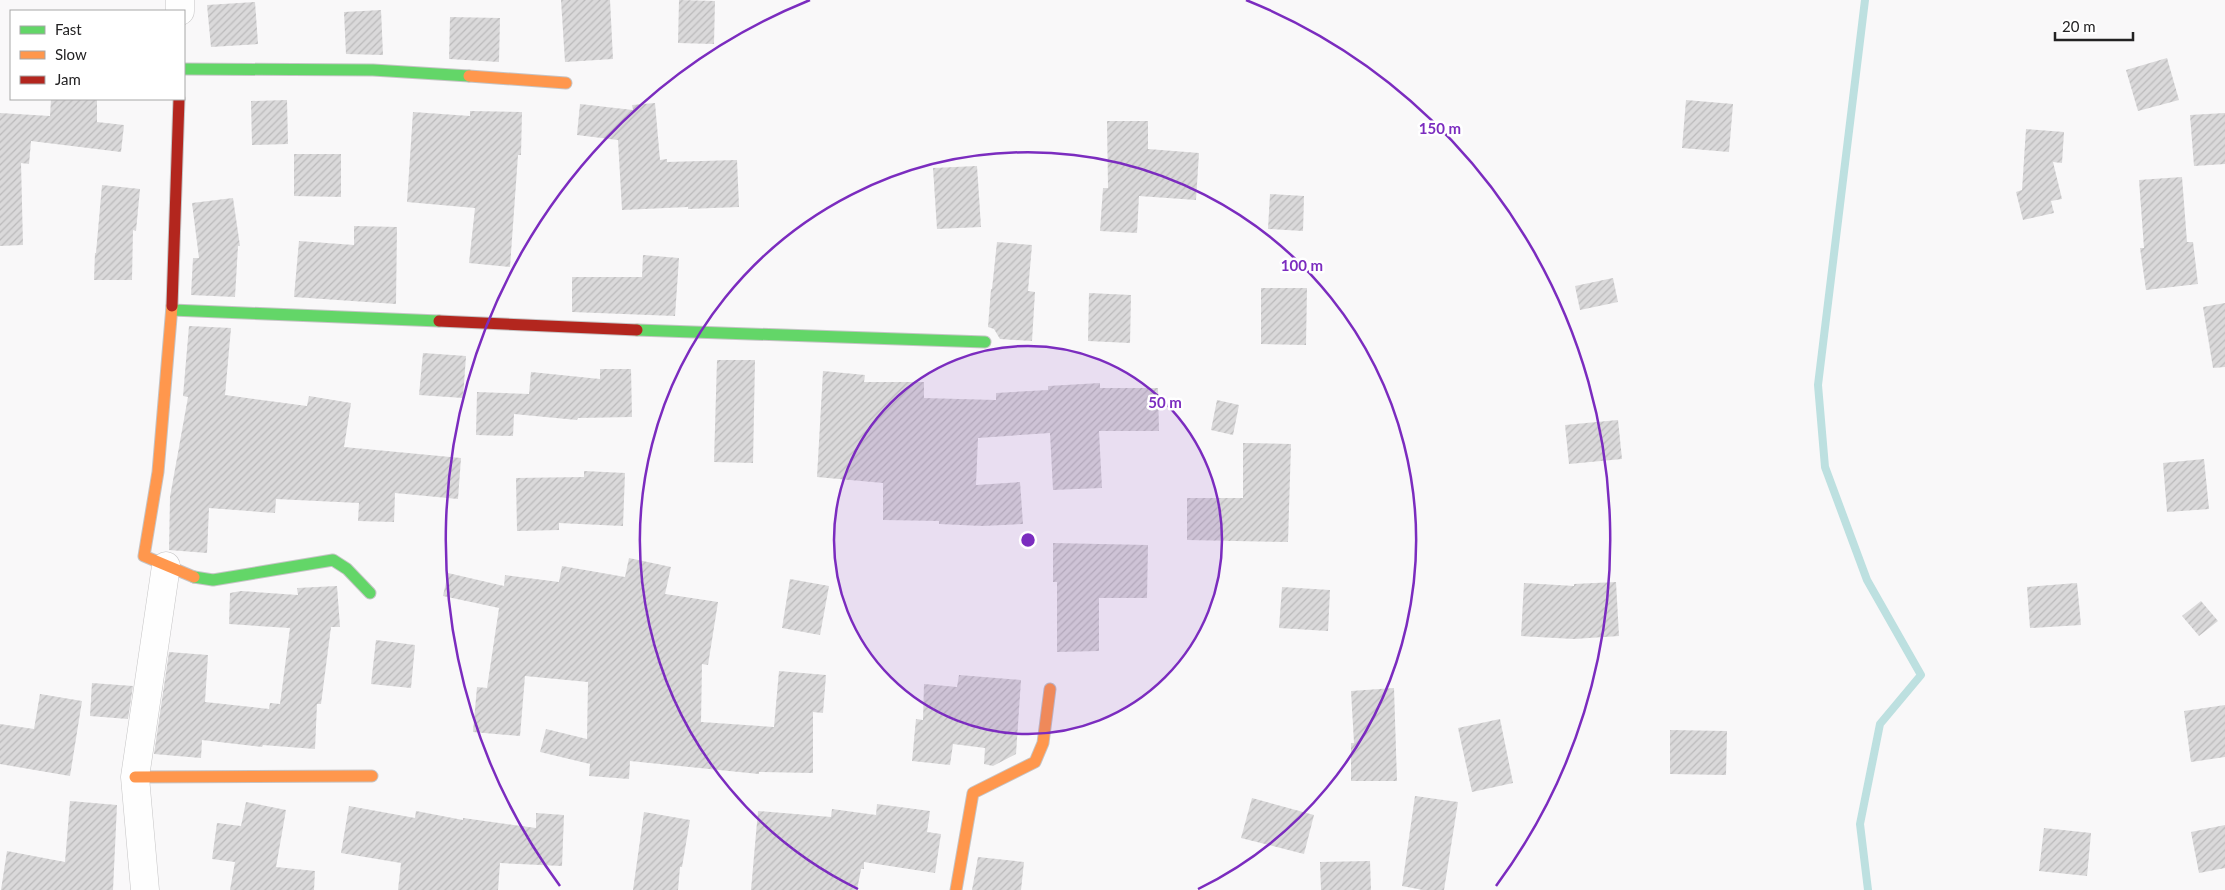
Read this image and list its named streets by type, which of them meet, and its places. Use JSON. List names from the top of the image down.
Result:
{
  "legend": ["Fast", "Slow", "Jam"],
  "scale_bar": "20 m",
  "rings": ["150 m", "100 m", "50 m"]
}
